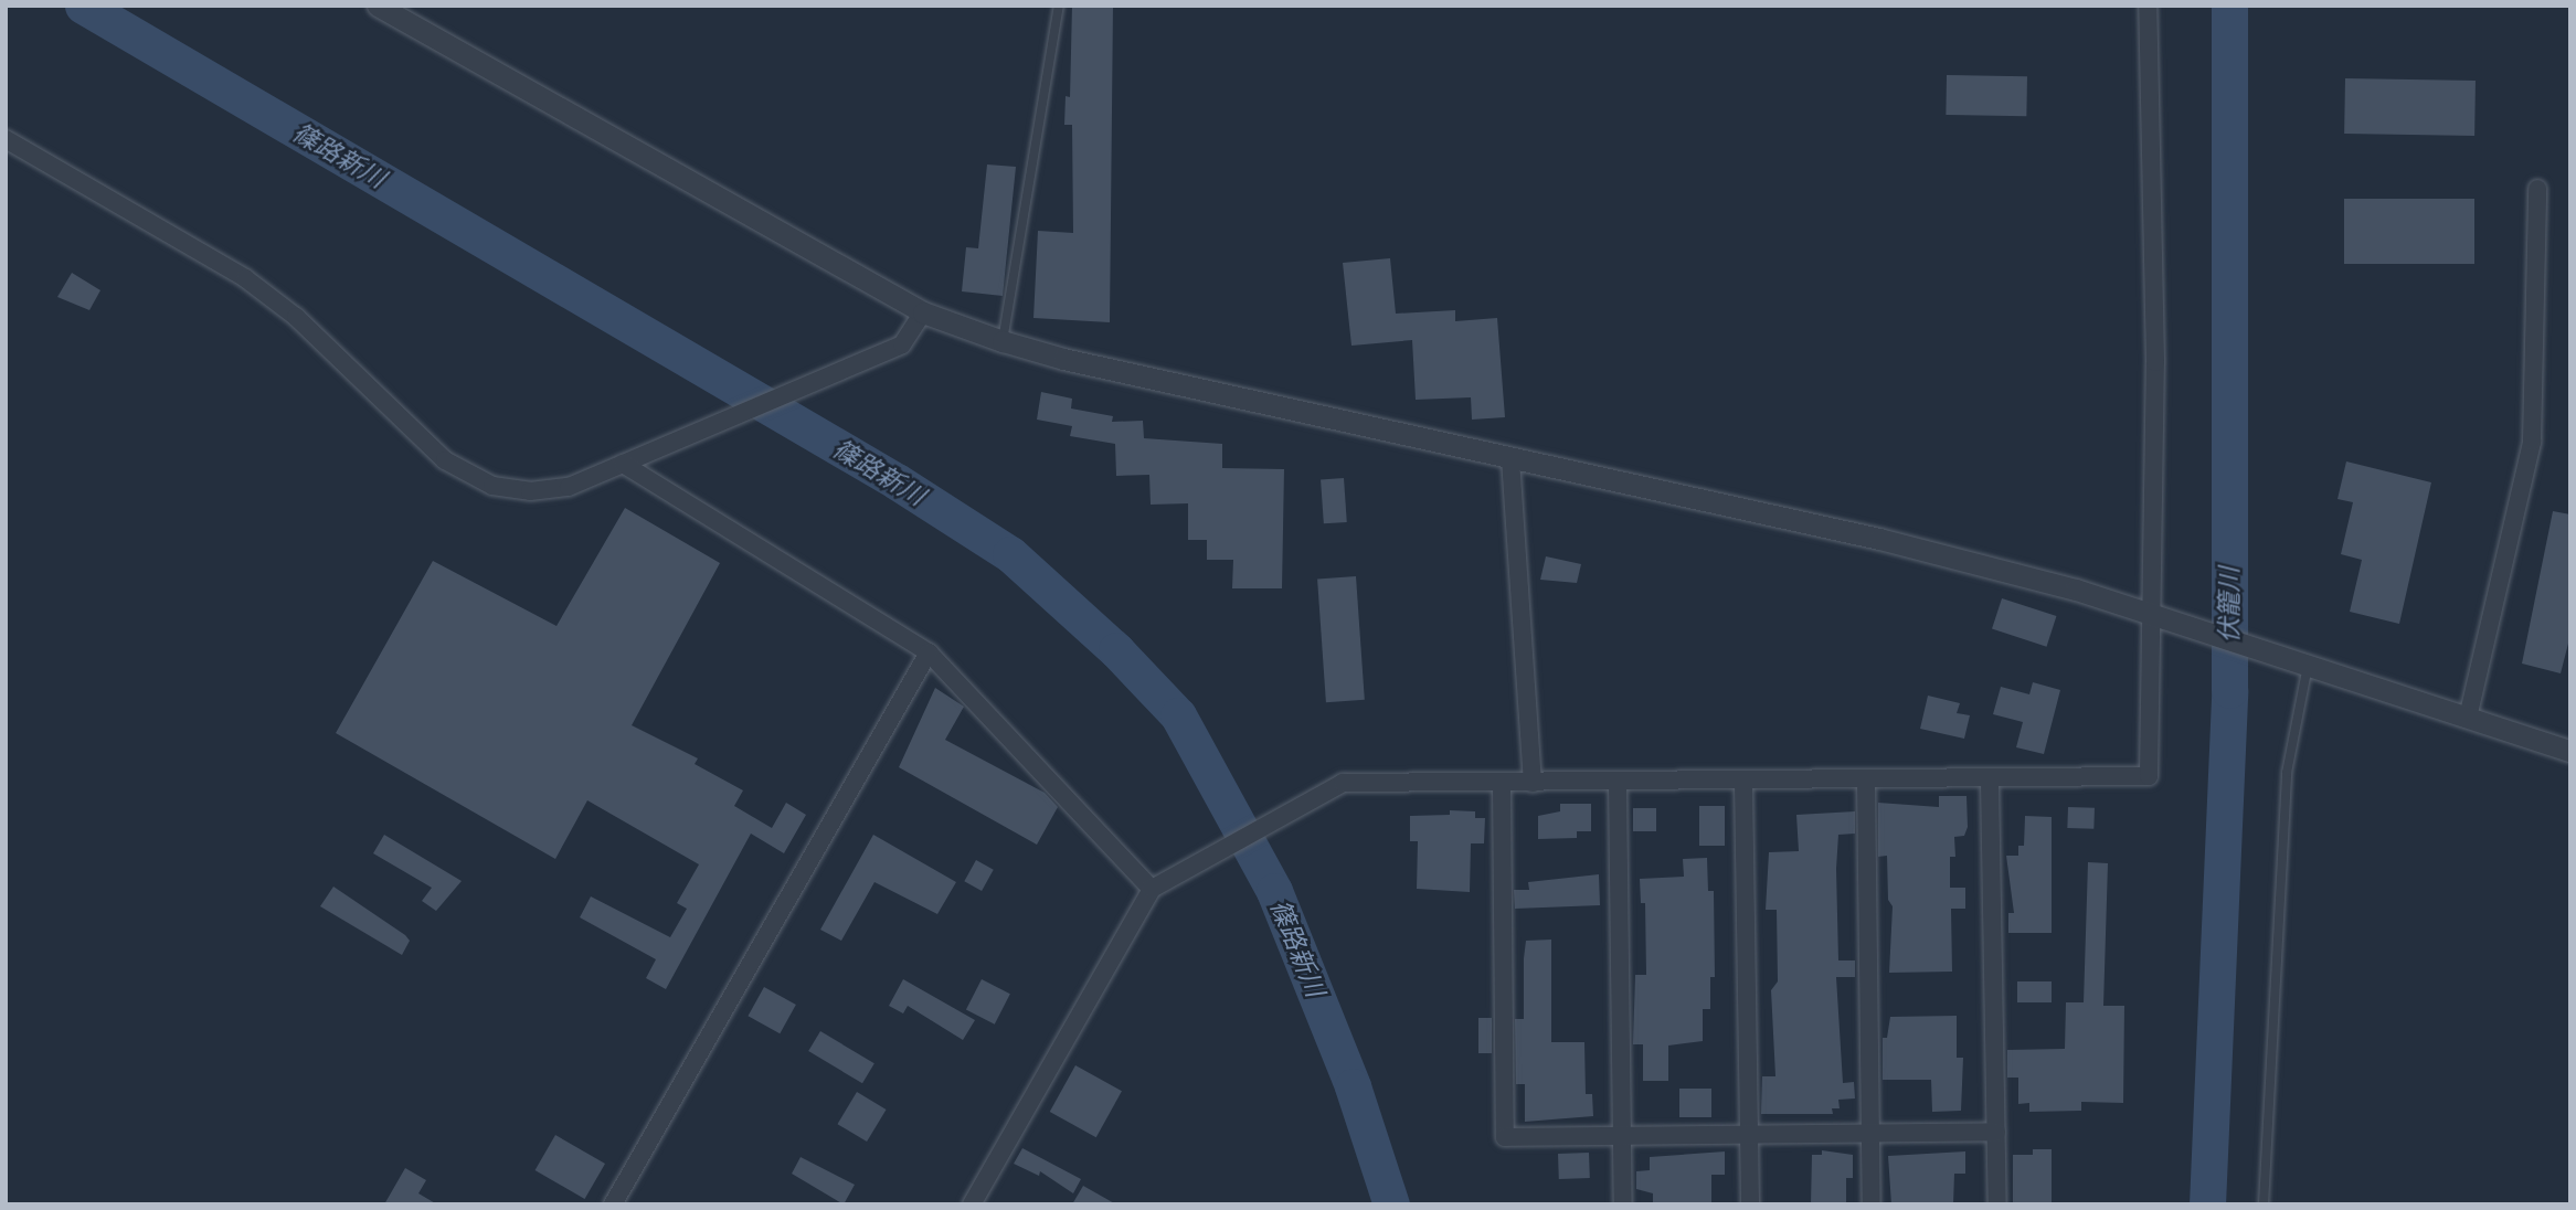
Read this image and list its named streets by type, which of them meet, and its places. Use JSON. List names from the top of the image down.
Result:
{
  "water": ["篠路新川", "伏籠川"]
}
